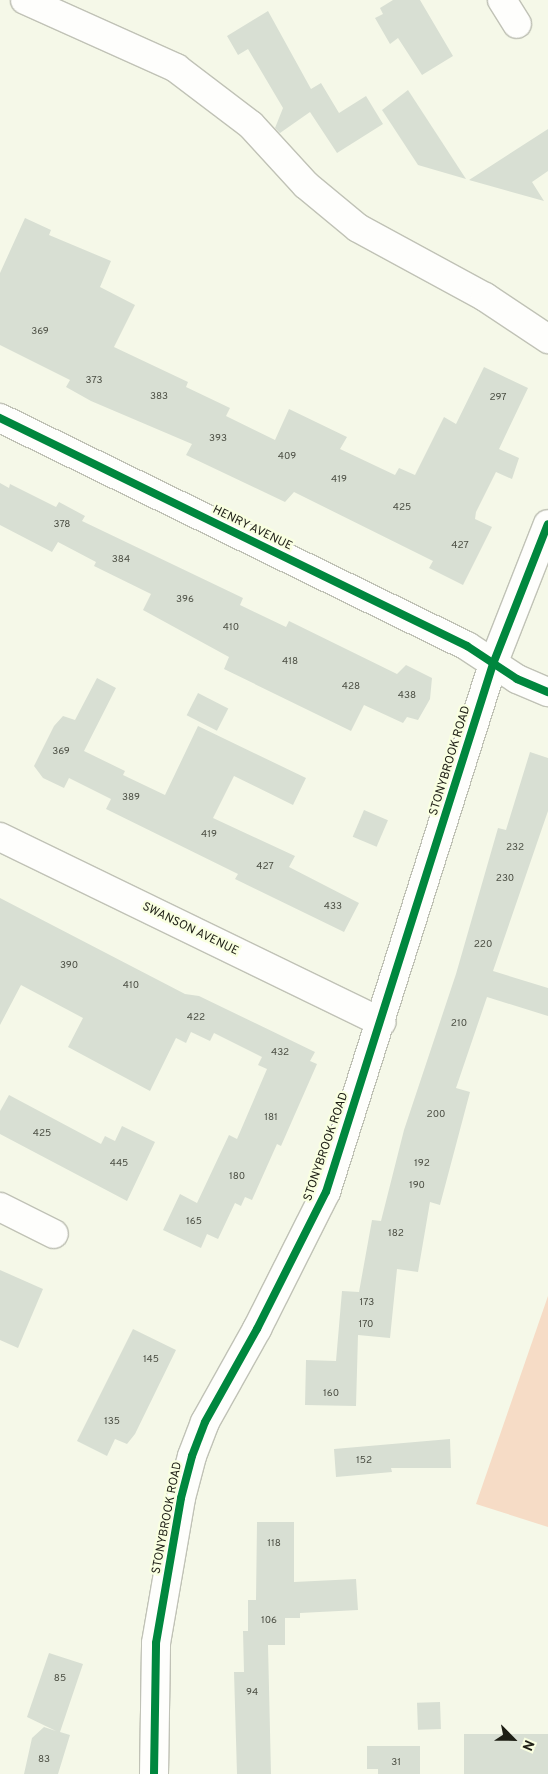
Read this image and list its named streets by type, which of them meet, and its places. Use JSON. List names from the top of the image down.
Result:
{
  "streets": {
    "street": ["HENRY AVENUE", "STONYBROOK ROAD", "SWANSON AVENUE"]
  },
  "crossings": [
    ["HENRY AVENUE", "STONYBROOK ROAD"],
    ["STONYBROOK ROAD", "SWANSON AVENUE"]
  ],
  "house_numbers": [
    "369",
    "373",
    "383",
    "297",
    "393",
    "409",
    "419",
    "425",
    "378",
    "427",
    "384",
    "396",
    "410",
    "418",
    "428",
    "438",
    "369",
    "389",
    "419",
    "232",
    "427",
    "230",
    "433",
    "220",
    "390",
    "410",
    "422",
    "210",
    "432",
    "200",
    "181",
    "425",
    "445",
    "192",
    "180",
    "190",
    "165",
    "182",
    "173",
    "170",
    "145",
    "160",
    "135",
    "152",
    "118",
    "106",
    "85",
    "94",
    "83",
    "31"
  ],
  "north": "bottom right"
}
